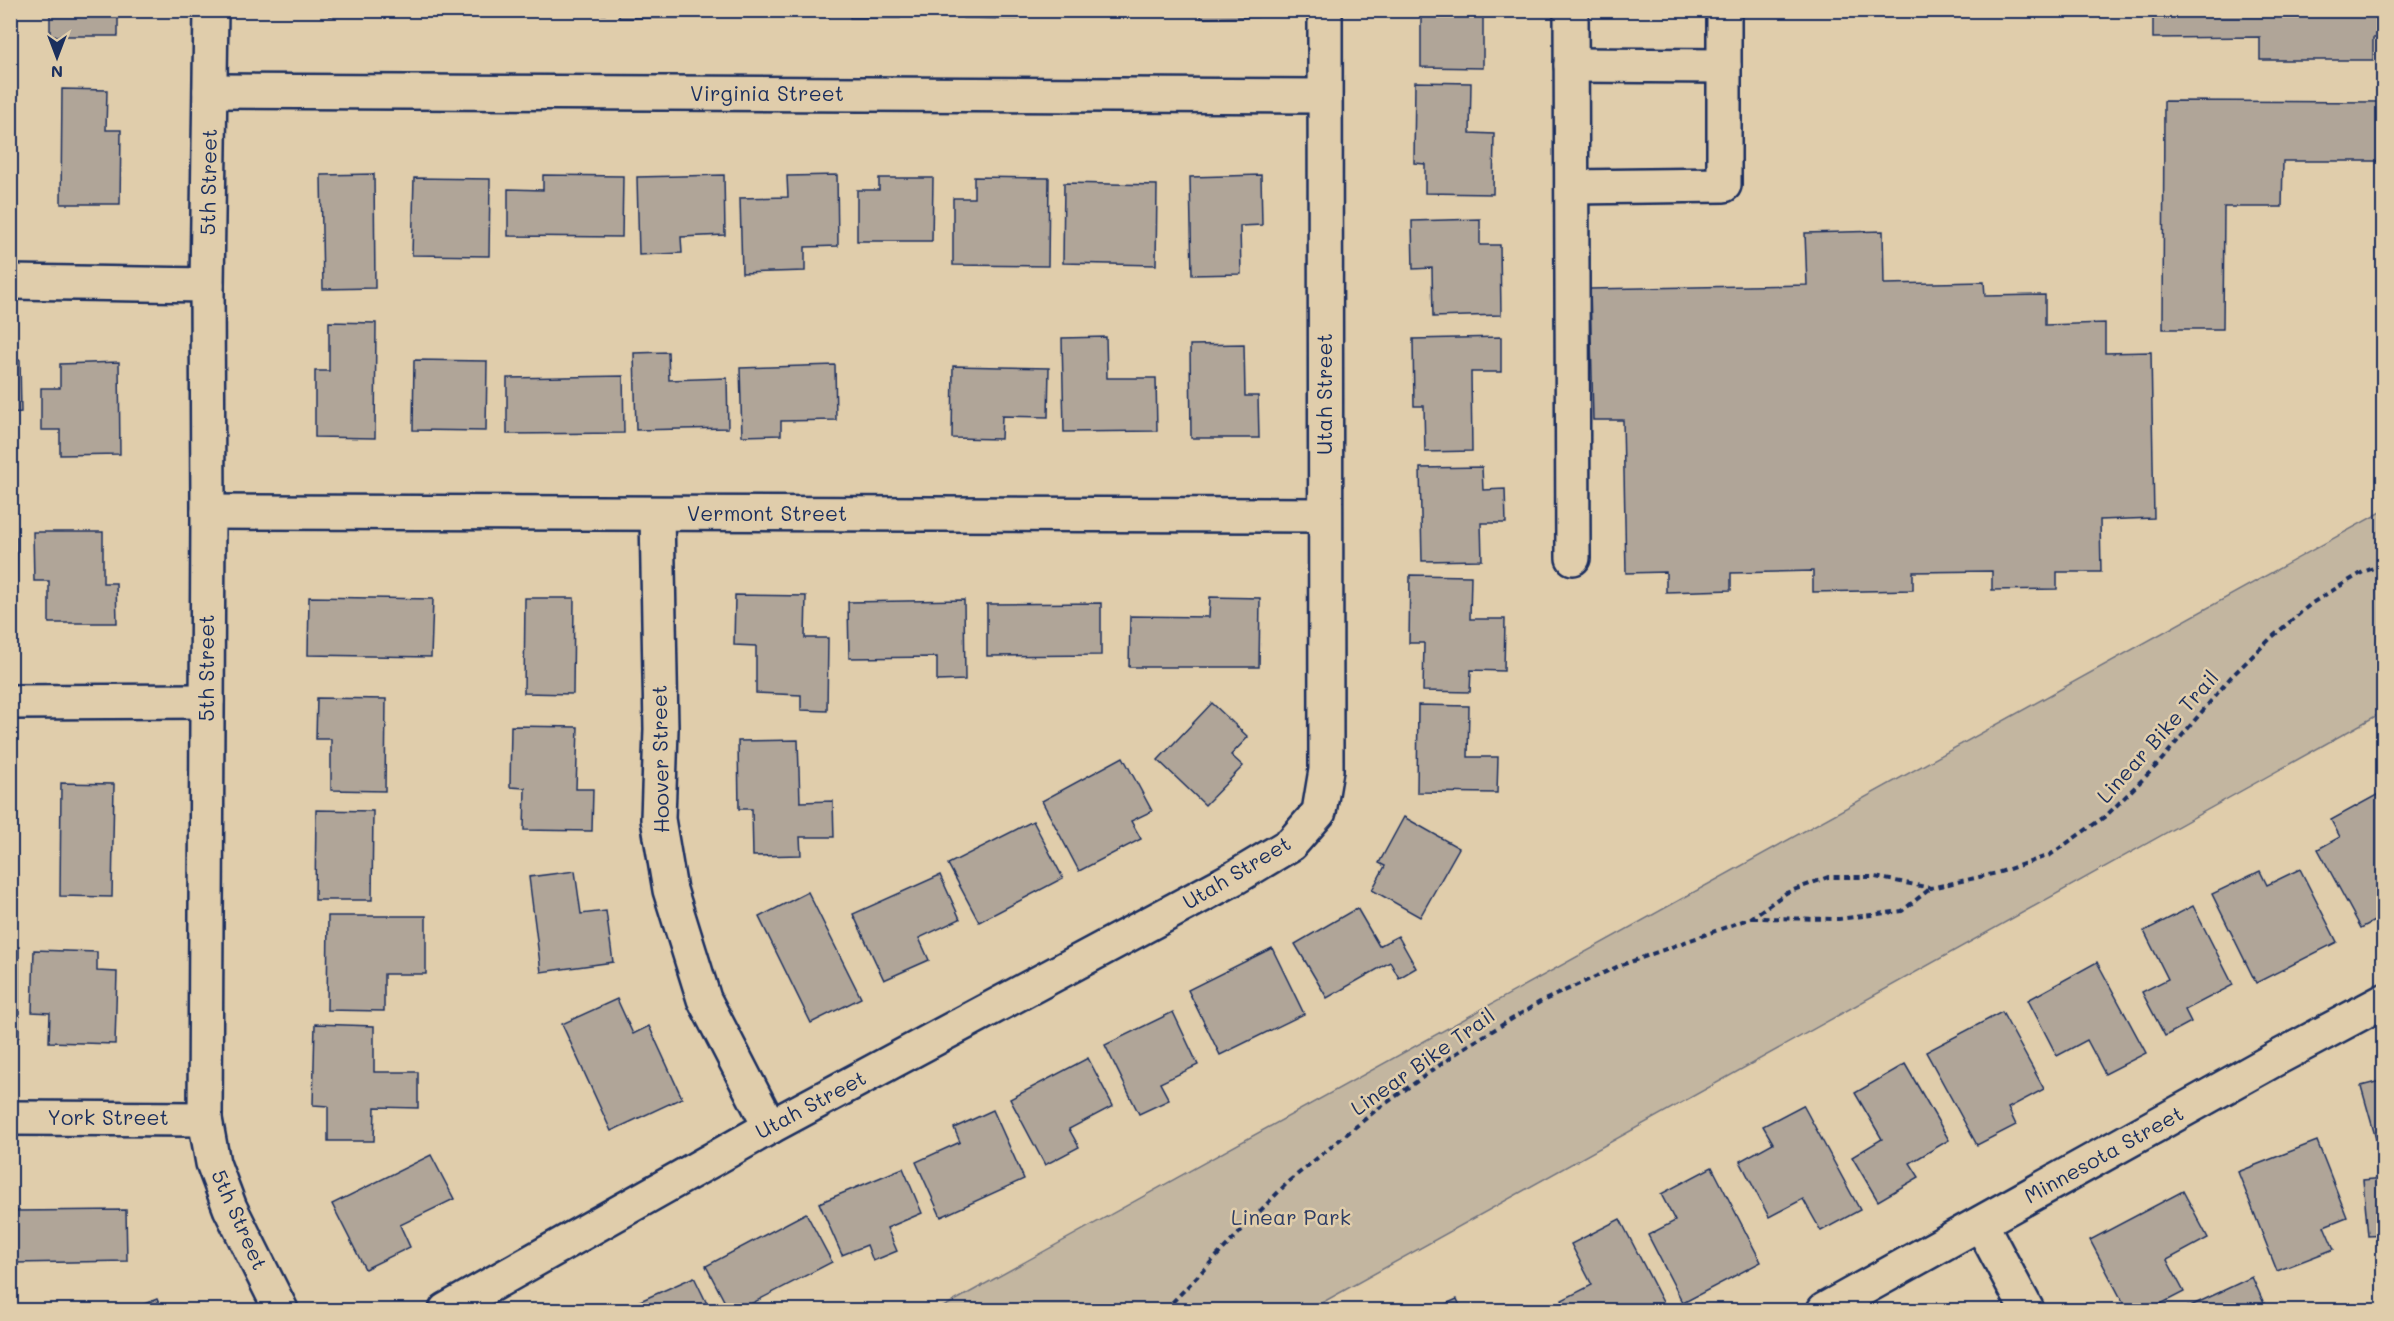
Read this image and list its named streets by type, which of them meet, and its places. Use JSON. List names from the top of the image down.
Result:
{
  "streets": {
    "street": [
      "Virginia Street",
      "5th Street",
      "Utah Street",
      "Vermont Street",
      "Hoover Street",
      "York Street",
      "Minnesota Street"
    ],
    "path": ["Linear Bike Trail"]
  },
  "crossings": [
    ["Virginia Street", "5th Street"],
    ["Virginia Street", "Utah Street"],
    ["5th Street", "Vermont Street"],
    ["5th Street", "York Street"],
    ["Utah Street", "Vermont Street"],
    ["Utah Street", "Hoover Street"],
    ["Vermont Street", "Hoover Street"]
  ],
  "parks": ["Linear Park"],
  "north": "bottom"
}
